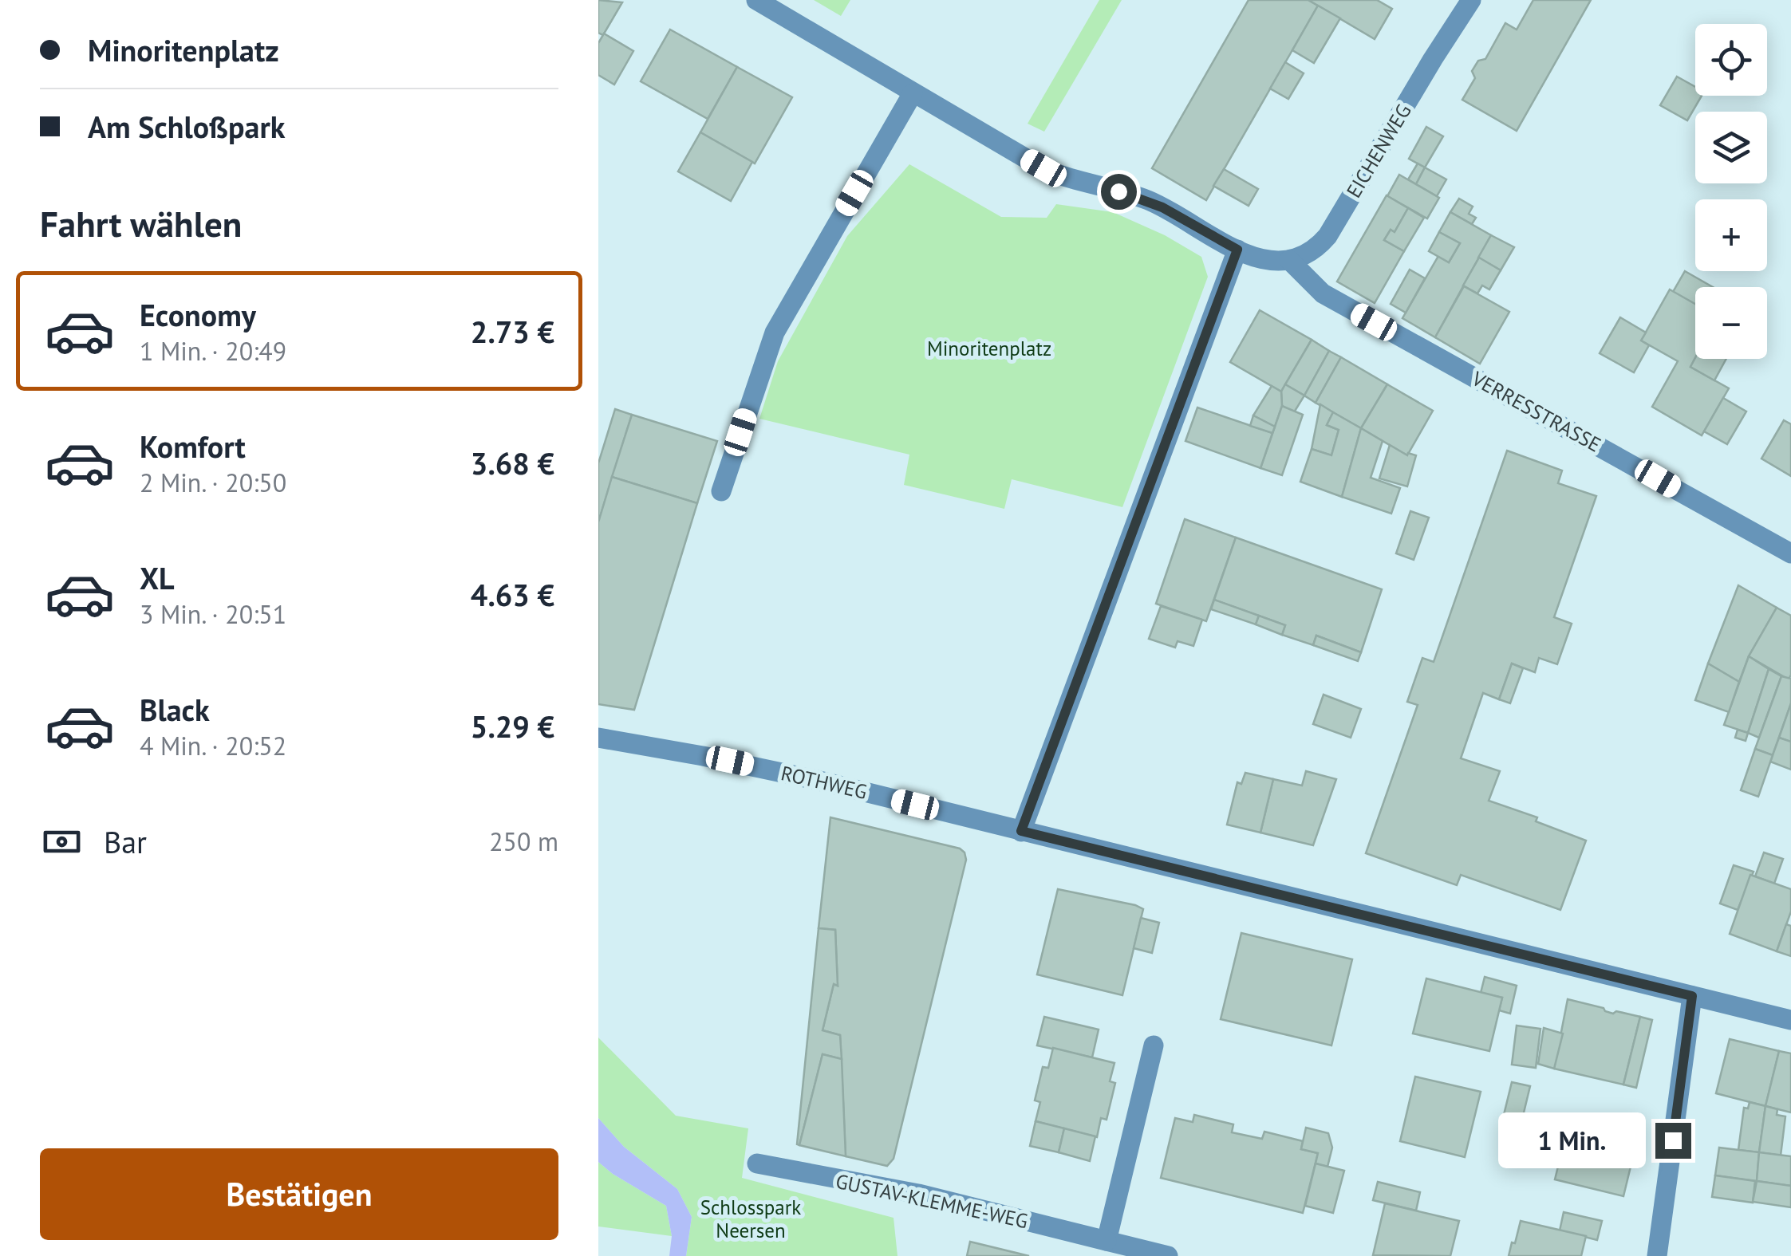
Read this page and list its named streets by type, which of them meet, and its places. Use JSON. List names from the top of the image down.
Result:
{
  "streets": {
    "street": [
      "EICHENWEG",
      "VERRESSTRASSE",
      "ROTHWEG",
      "GUSTAV-KLEMME-WEG"
    ]
  },
  "crossings": [
    ["EICHENWEG", "VERRESSTRASSE"]
  ],
  "parks": ["Minoritenplatz", "Schlosspark Neersen"],
  "page": {
    "banner": ["Minoritenplatz", "Am Schloßpark"],
    "map_buttons": ["+", "−"],
    "heading": "Fahrt wählen",
    "list": [
      {
        "name": "Economy",
        "note": "1 Min. · 20:49",
        "value": "2.73 €"
      },
      {
        "name": "Komfort",
        "note": "2 Min. · 20:50",
        "value": "3.68 €"
      },
      {
        "name": "XL",
        "note": "3 Min. · 20:51",
        "value": "4.63 €"
      },
      {
        "name": "Black",
        "note": "4 Min. · 20:52",
        "value": "5.29 €"
      }
    ],
    "pay": ["Bar", "250 m"],
    "bubble": "1 Min.",
    "buttons": "Bestätigen"
  }
}
